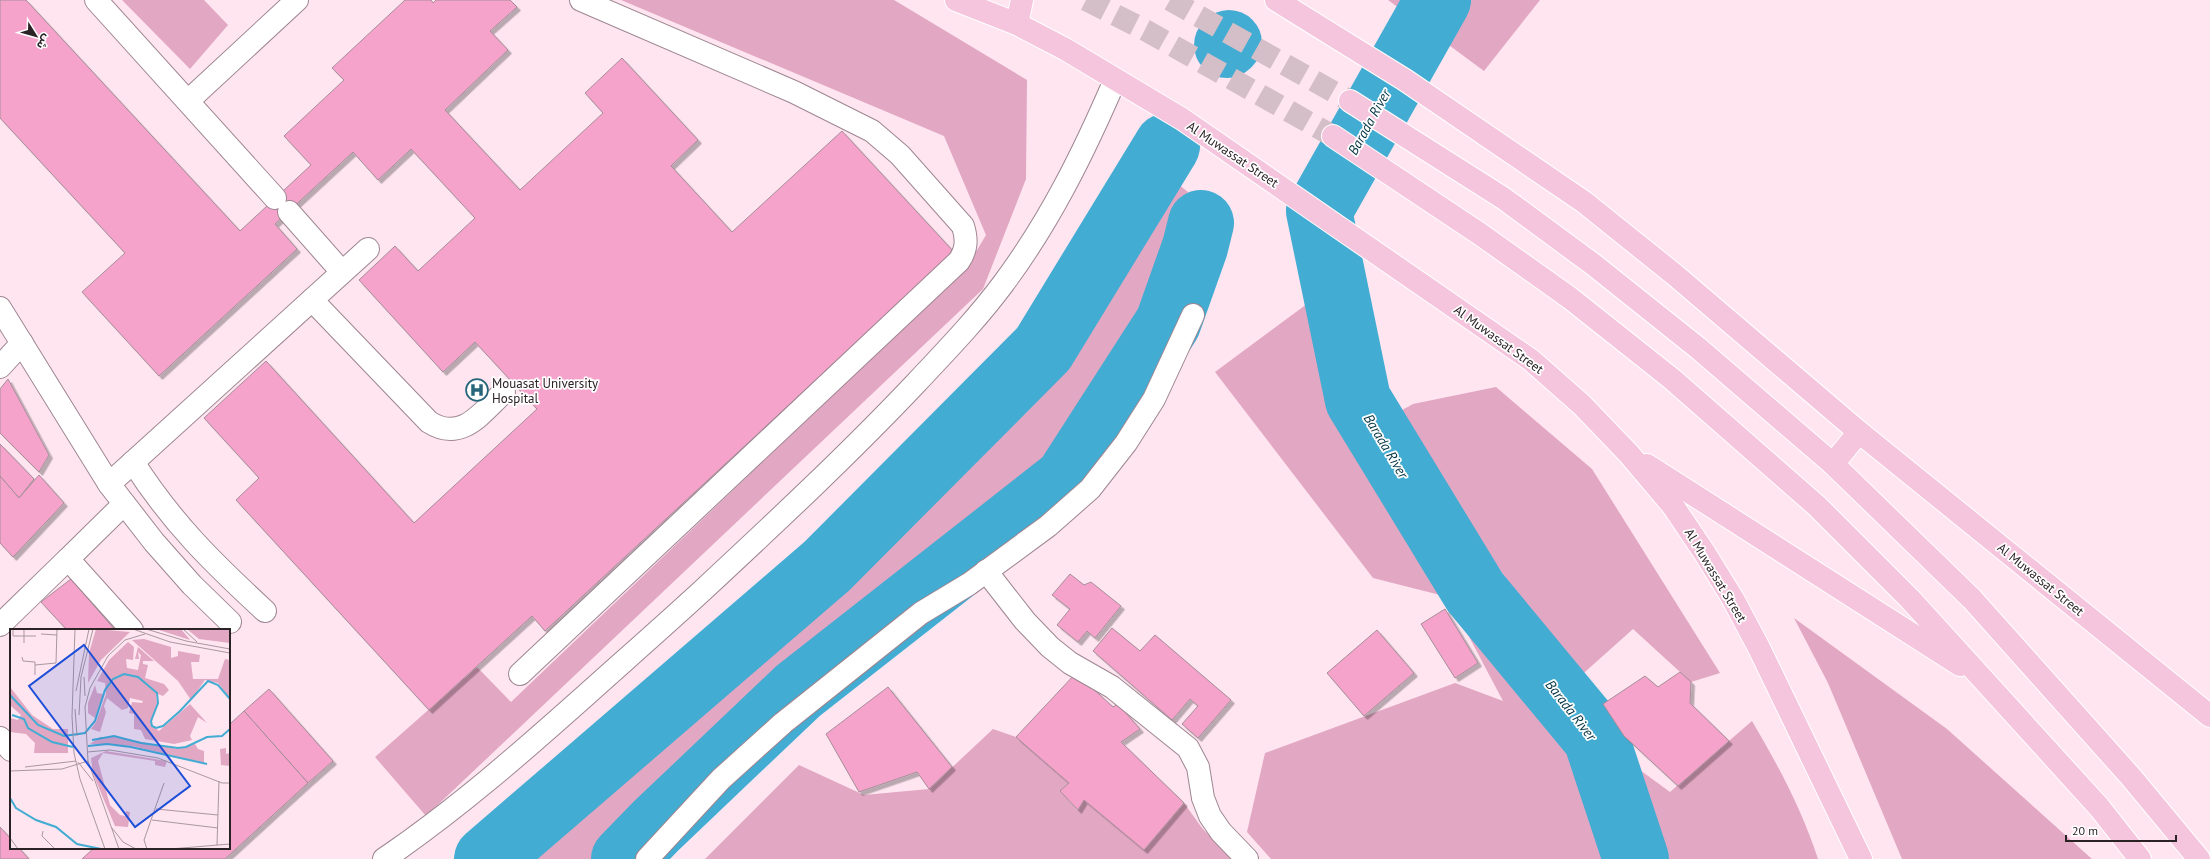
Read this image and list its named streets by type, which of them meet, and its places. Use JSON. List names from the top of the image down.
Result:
{
  "streets": {
    "main road": ["Al Muwassat Street"]
  },
  "water": ["Barada River"],
  "places": {
    "hospital": ["Mouasat University Hospital"]
  },
  "scale_bar": "20 m",
  "north": "bottom right"
}
